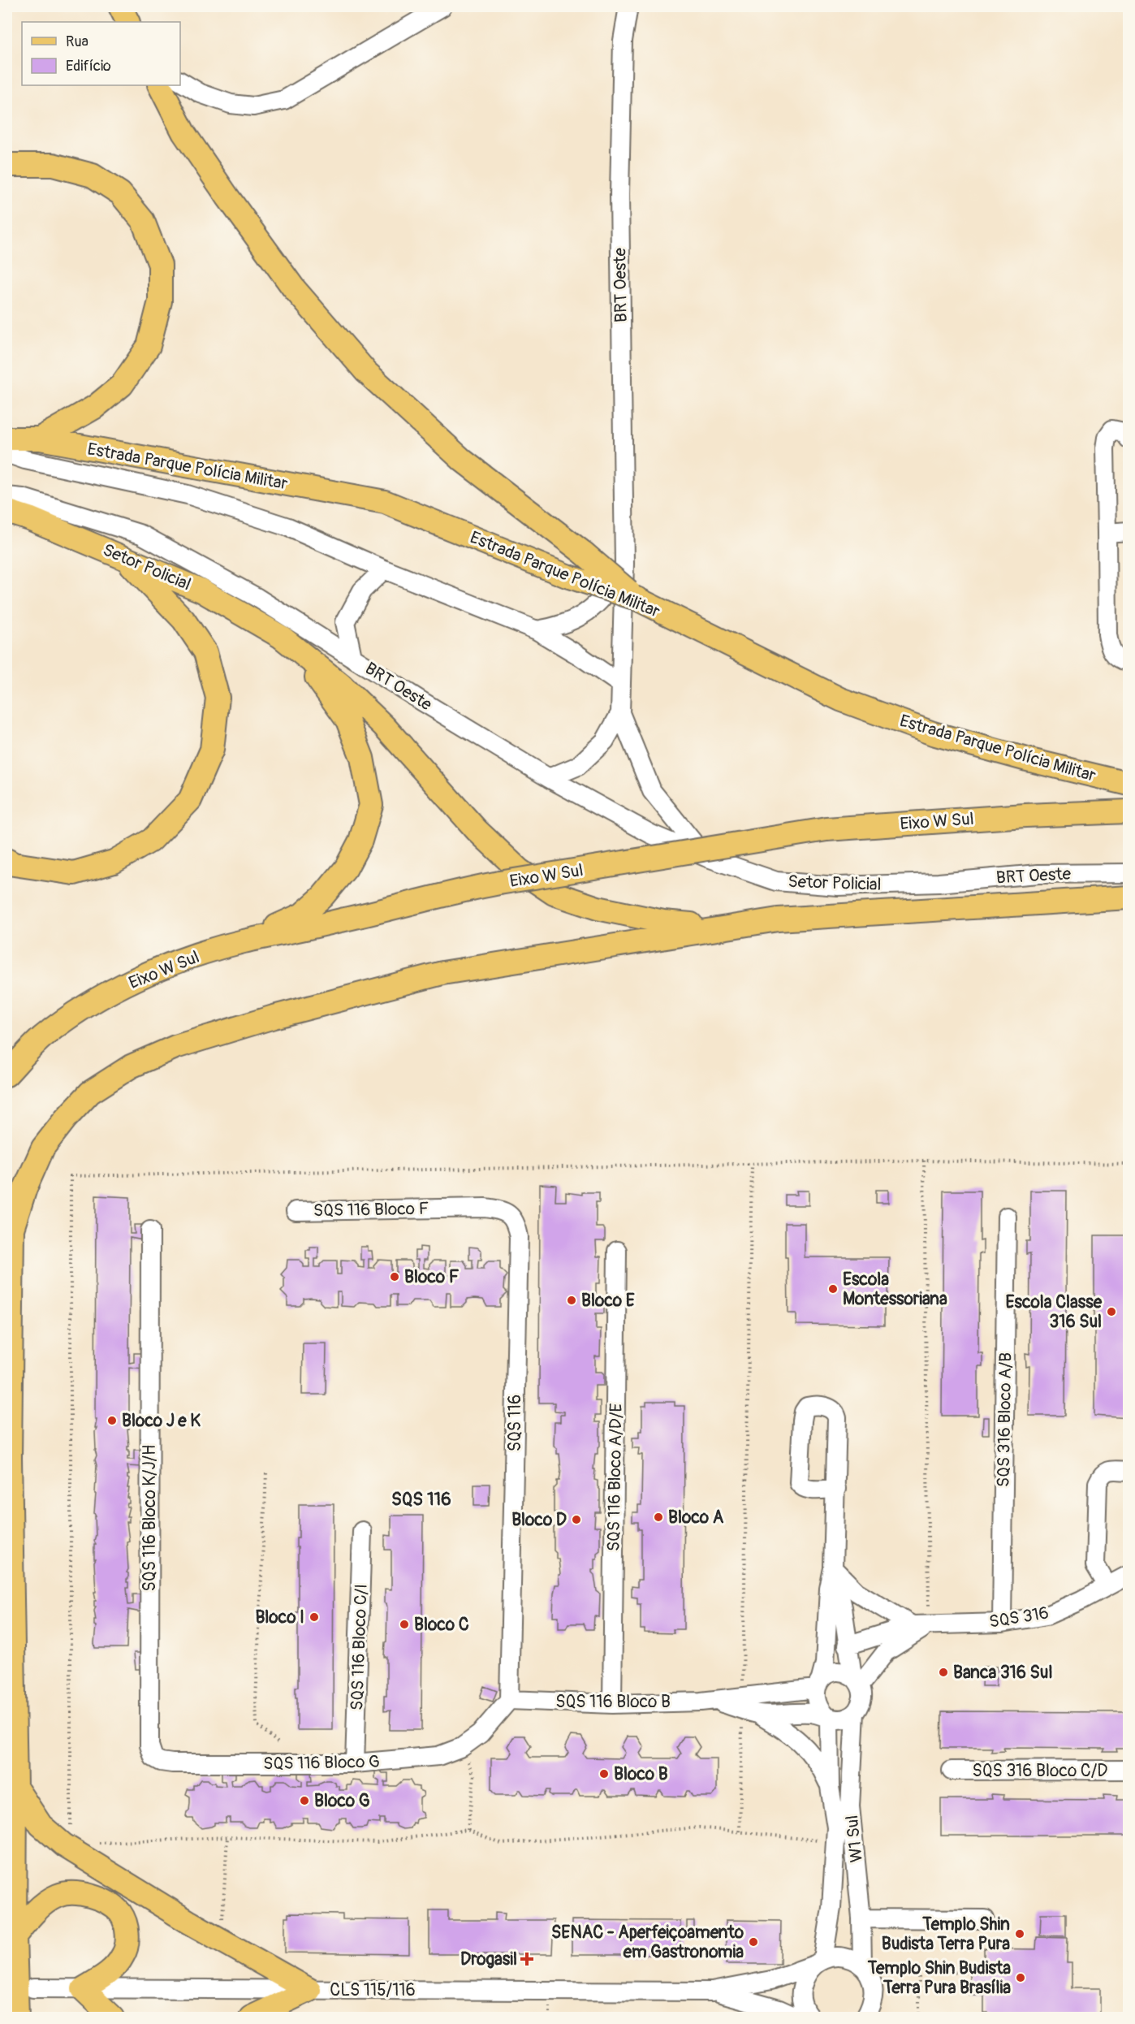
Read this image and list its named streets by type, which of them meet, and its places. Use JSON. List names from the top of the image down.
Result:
{
  "streets": {
    "main road": ["Estrada Parque Polícia Militar", "Setor Policial", "Eixo W Sul"],
    "street": [
      "BRT Oeste",
      "SQS 116 Bloco F",
      "SQS 316 Bloco A/B",
      "SQS 116",
      "SQS 116 Bloco A/D/E",
      "SQS 116 Bloco K/J/H",
      "SQS 316",
      "SQS 116 Bloco C/I",
      "SQS 116 Bloco B",
      "SQS 116 Bloco G",
      "SQS 316 Bloco C/D",
      "W1 Sul",
      "CLS 115/116"
    ]
  },
  "crossings": [
    ["BRT Oeste", "Setor Policial"],
    ["SQS 116 Bloco F", "SQS 116"],
    ["SQS 316 Bloco A/B", "SQS 316"],
    ["SQS 116", "SQS 116 Bloco B"],
    ["SQS 116", "SQS 116 Bloco G"],
    ["SQS 116 Bloco A/D/E", "SQS 116 Bloco B"],
    ["SQS 116 Bloco K/J/H", "SQS 116 Bloco G"],
    ["SQS 116 Bloco C/I", "SQS 116 Bloco G"],
    ["SQS 116 Bloco B", "SQS 116 Bloco G"],
    ["SQS 116 Bloco B", "W1 Sul"],
    ["W1 Sul", "CLS 115/116"]
  ],
  "districts": ["SQS 116"],
  "places": {
    "other": [
      "Bloco F",
      "Escola Montessoriana",
      "Bloco E",
      "Escola Classe 316 Sul",
      "Bloco J e K",
      "Bloco A",
      "Bloco D",
      "Bloco I",
      "Bloco C",
      "Banca 316 Sul",
      "Bloco B",
      "Bloco G",
      "Templo Shin Budista Terra Pura",
      "SENAC - Aperfeiçoamento em Gastronomia",
      "Templo Shin Budista Terra Pura Brasília"
    ],
    "health": ["Drogasil"]
  },
  "legend": ["Rua", "Edifício"]
}
